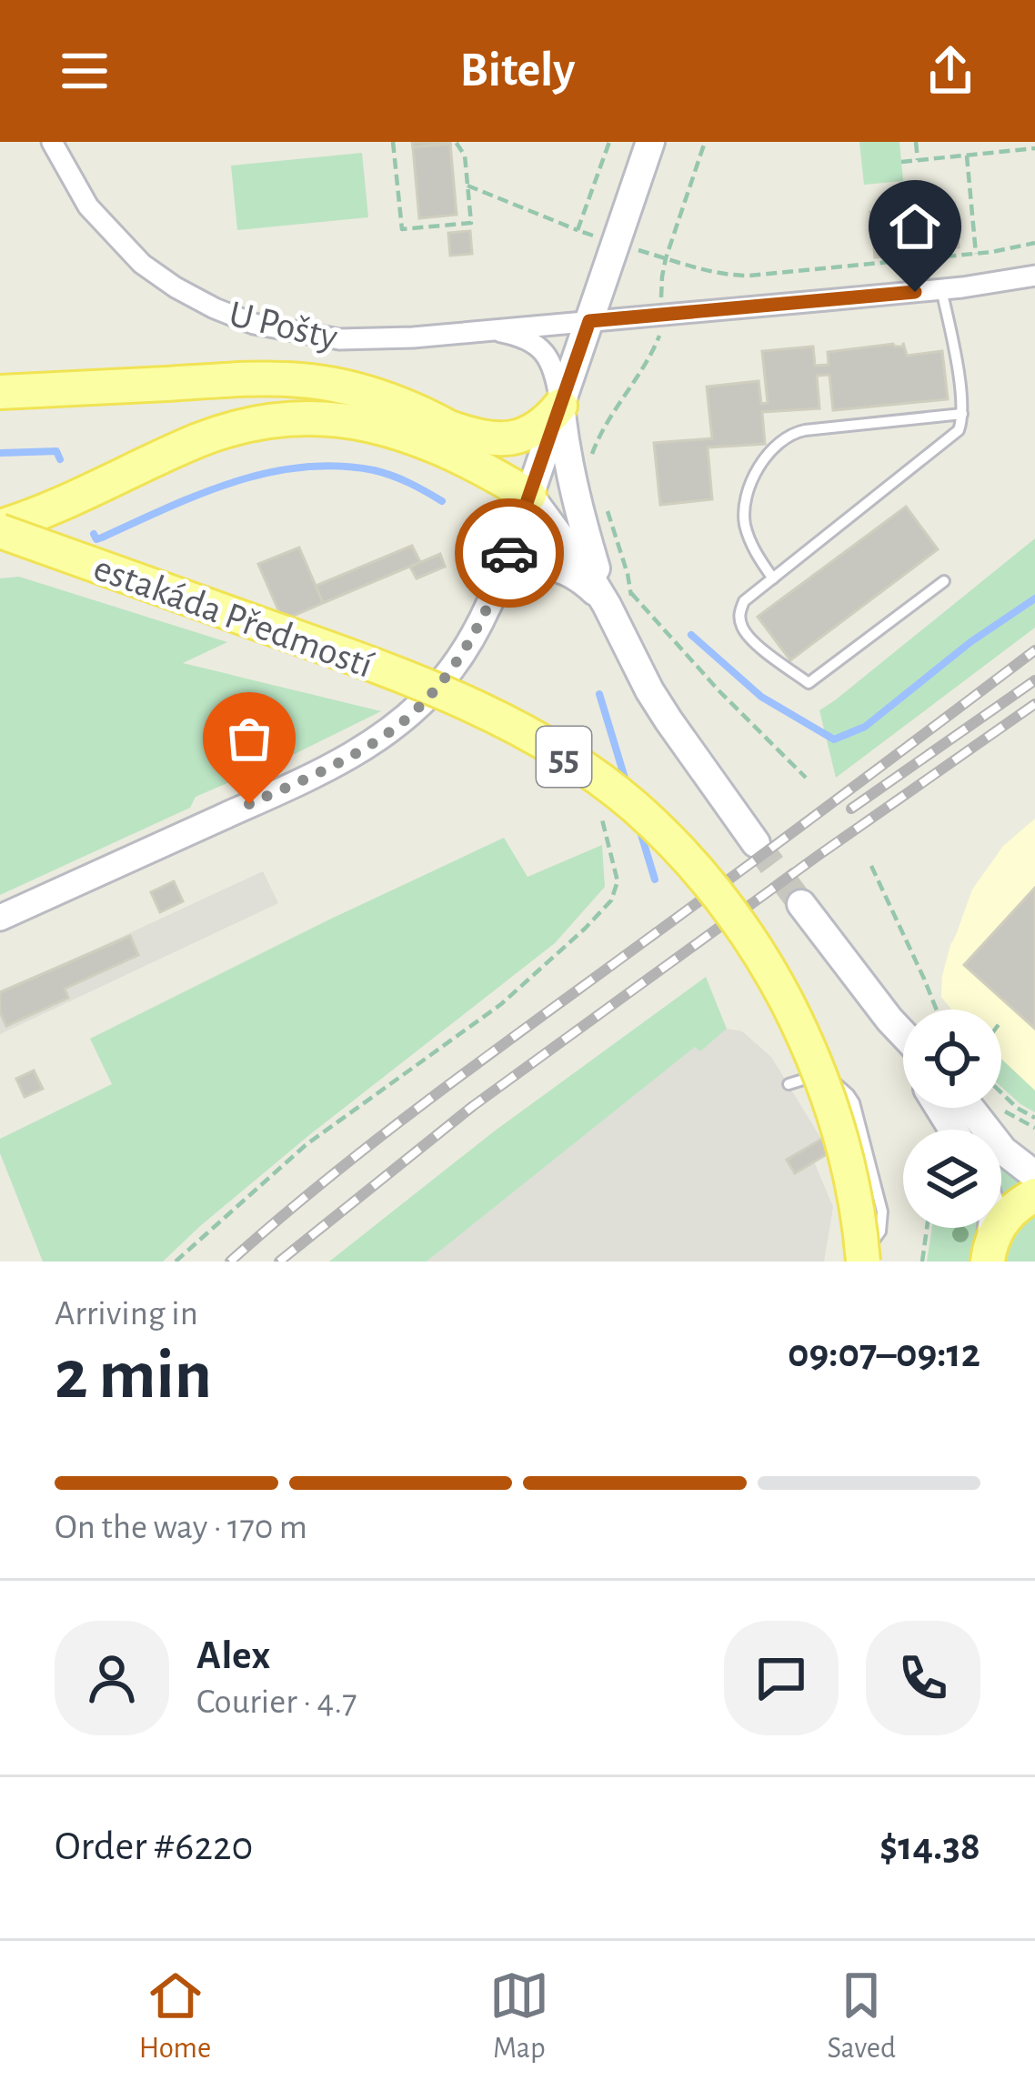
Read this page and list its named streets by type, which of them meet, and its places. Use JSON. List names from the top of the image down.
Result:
{
  "streets": {
    "main road": ["estakáda Předmostí", "55"],
    "street": ["U Pošty"]
  },
  "page": {
    "header": "Bitely",
    "heading": ["2 min", "Arriving in", "09:07–09:12"],
    "panel": [
      "Alex",
      "Courier · 4.7",
      "Order #6220",
      "$14.38"
    ],
    "bar": "On the way · 170 m",
    "tabs": ["Home", "Map", "Saved"]
  }
}
